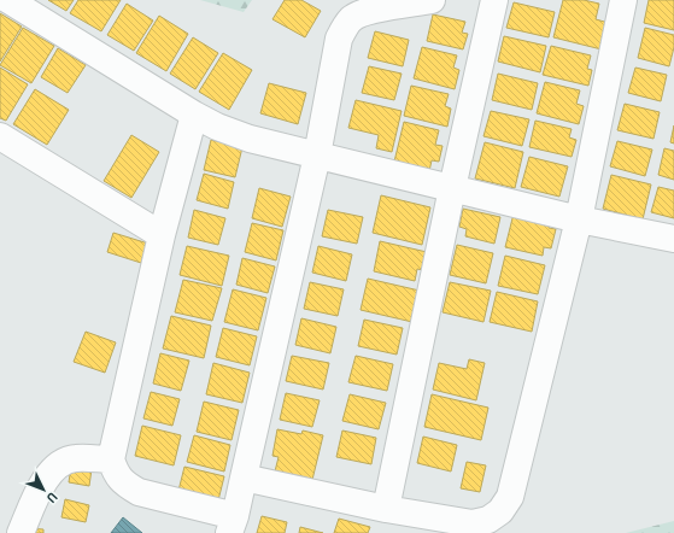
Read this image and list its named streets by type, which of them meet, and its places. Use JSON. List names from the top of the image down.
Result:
{
  "north": "bottom right"
}
